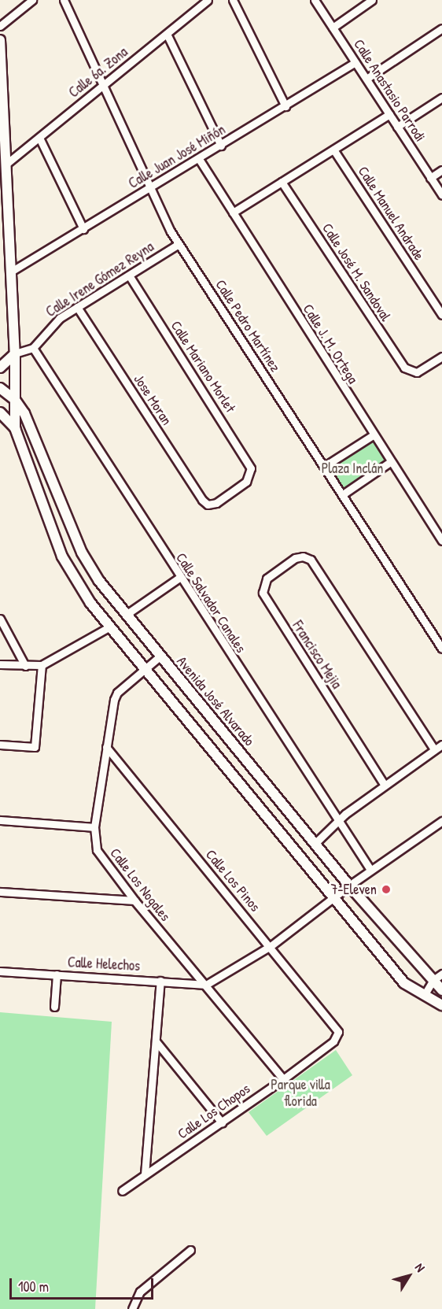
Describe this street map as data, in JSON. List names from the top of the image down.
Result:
{
  "streets": {
    "street": [
      "Calle 6a. Zona",
      "Calle Anastasio Parrodi",
      "Calle Juan José Miñón",
      "Calle Manuel Andrade",
      "Calle José M. Sandoval",
      "Calle Irene Gómez Reyna",
      "Calle Pedro Martínez",
      "Calle J. M. Ortega",
      "Calle Mariano Morlet",
      "Jose Moran",
      "Calle Salvador Canales",
      "Francisco Mejia",
      "Avenida José Alvarado",
      "Calle Los Pinos",
      "Calle Los Nogales",
      "Calle Helechos",
      "Calle Los Chopos"
    ]
  },
  "crossings": [
    ["Calle 6a. Zona", "Calle Pedro Martínez"],
    ["Calle Anastasio Parrodi", "Calle Juan José Miñón"],
    ["Calle Juan José Miñón", "Calle Pedro Martínez"],
    ["Calle Juan José Miñón", "Calle J. M. Ortega"],
    ["Calle Irene Gómez Reyna", "Calle Pedro Martínez"],
    ["Calle Irene Gómez Reyna", "Calle Mariano Morlet"],
    ["Calle Irene Gómez Reyna", "Jose Moran"],
    ["Calle Irene Gómez Reyna", "Calle Salvador Canales"],
    ["Calle Mariano Morlet", "Jose Moran"],
    ["Avenida José Alvarado", "Calle Los Nogales"],
    ["Calle Los Pinos", "Calle Los Nogales"],
    ["Calle Los Pinos", "Calle Los Chopos"],
    ["Calle Los Nogales", "Calle Helechos"],
    ["Calle Los Nogales", "Calle Los Chopos"]
  ],
  "parks": ["Plaza Inclán", "Parque villa florida"],
  "places": ["7-Eleven"],
  "scale_bar": "100 m",
  "north": "top right"
}
